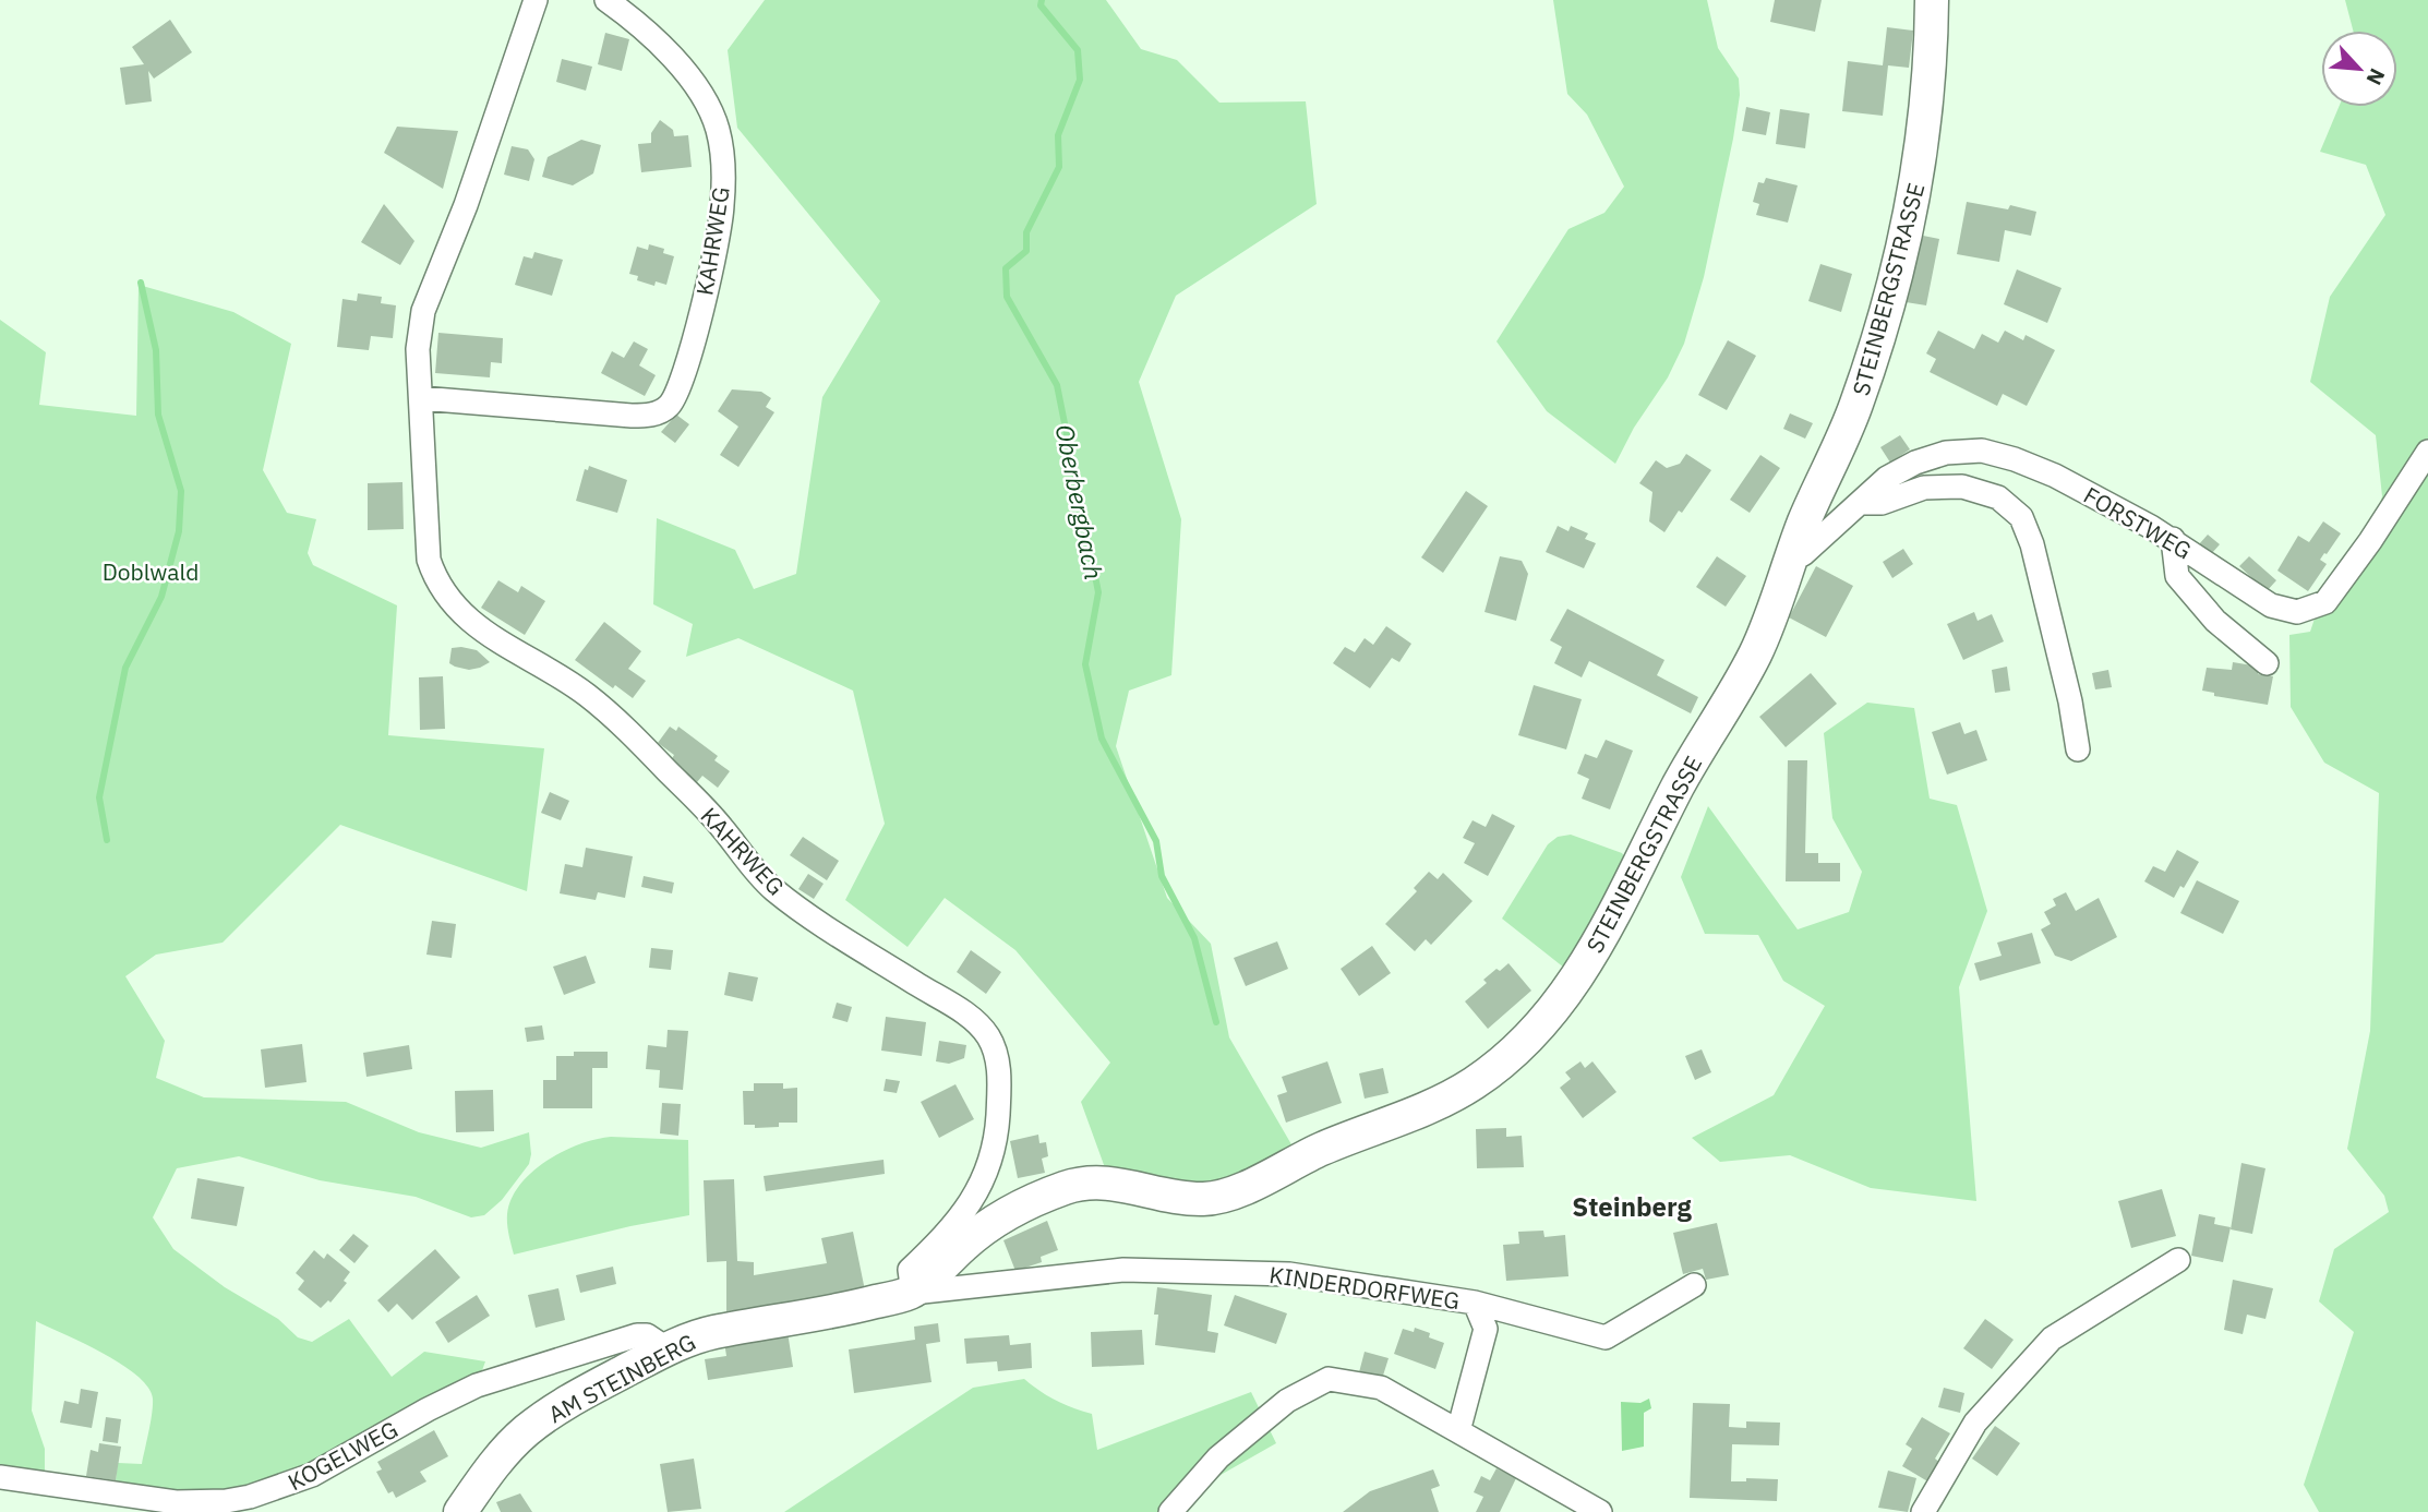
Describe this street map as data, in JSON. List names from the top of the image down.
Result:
{
  "streets": {
    "main road": ["STEINBERGSTRASSE", "AM STEINBERG"],
    "street": [
      "KAHRWEG",
      "FORSTWEG",
      "KINDERDORFWEG",
      "KOGELWEG"
    ]
  },
  "crossings": [
    ["KAHRWEG", "STEINBERGSTRASSE"],
    ["KAHRWEG", "KINDERDORFWEG"],
    ["KAHRWEG", "AM STEINBERG"],
    ["STEINBERGSTRASSE", "FORSTWEG"],
    ["STEINBERGSTRASSE", "KINDERDORFWEG"],
    ["STEINBERGSTRASSE", "AM STEINBERG"],
    ["KINDERDORFWEG", "AM STEINBERG"],
    ["AM STEINBERG", "KOGELWEG"]
  ],
  "districts": ["Steinberg"],
  "water": ["Oberbergbach"],
  "parks": ["Doblwald"],
  "north": "bottom right"
}
